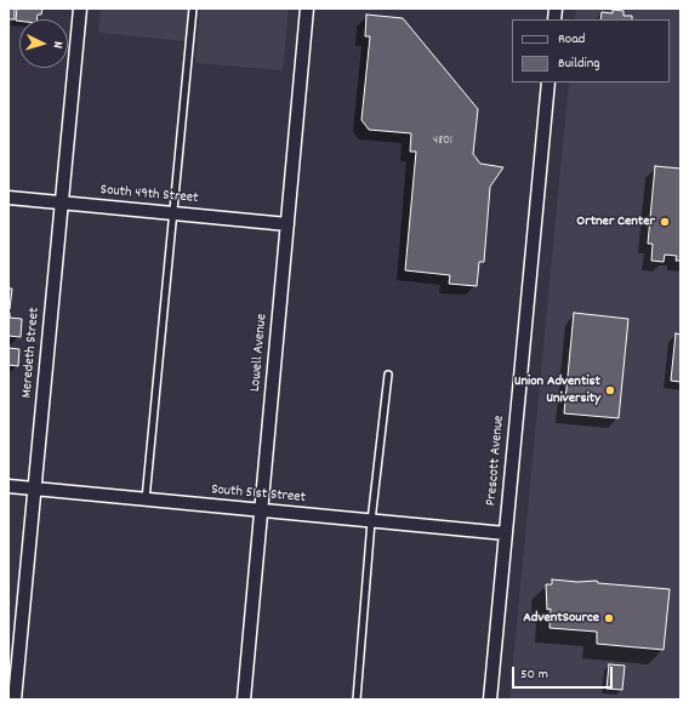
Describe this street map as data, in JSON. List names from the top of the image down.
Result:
{
  "streets": {
    "street": [
      "South 49th Street",
      "Meredeth Street",
      "Lowell Avenue",
      "Prescott Avenue",
      "South 51st Street"
    ]
  },
  "crossings": [
    ["South 49th Street", "Meredeth Street"],
    ["South 49th Street", "Lowell Avenue"],
    ["Meredeth Street", "South 51st Street"],
    ["Lowell Avenue", "South 51st Street"],
    ["Prescott Avenue", "South 51st Street"]
  ],
  "places": ["Ortner Center", "Union Adventist University", "AdventSource"],
  "house_numbers": ["4801"],
  "legend": ["Road", "Building"],
  "scale_bar": "50 m",
  "north": "right"
}
